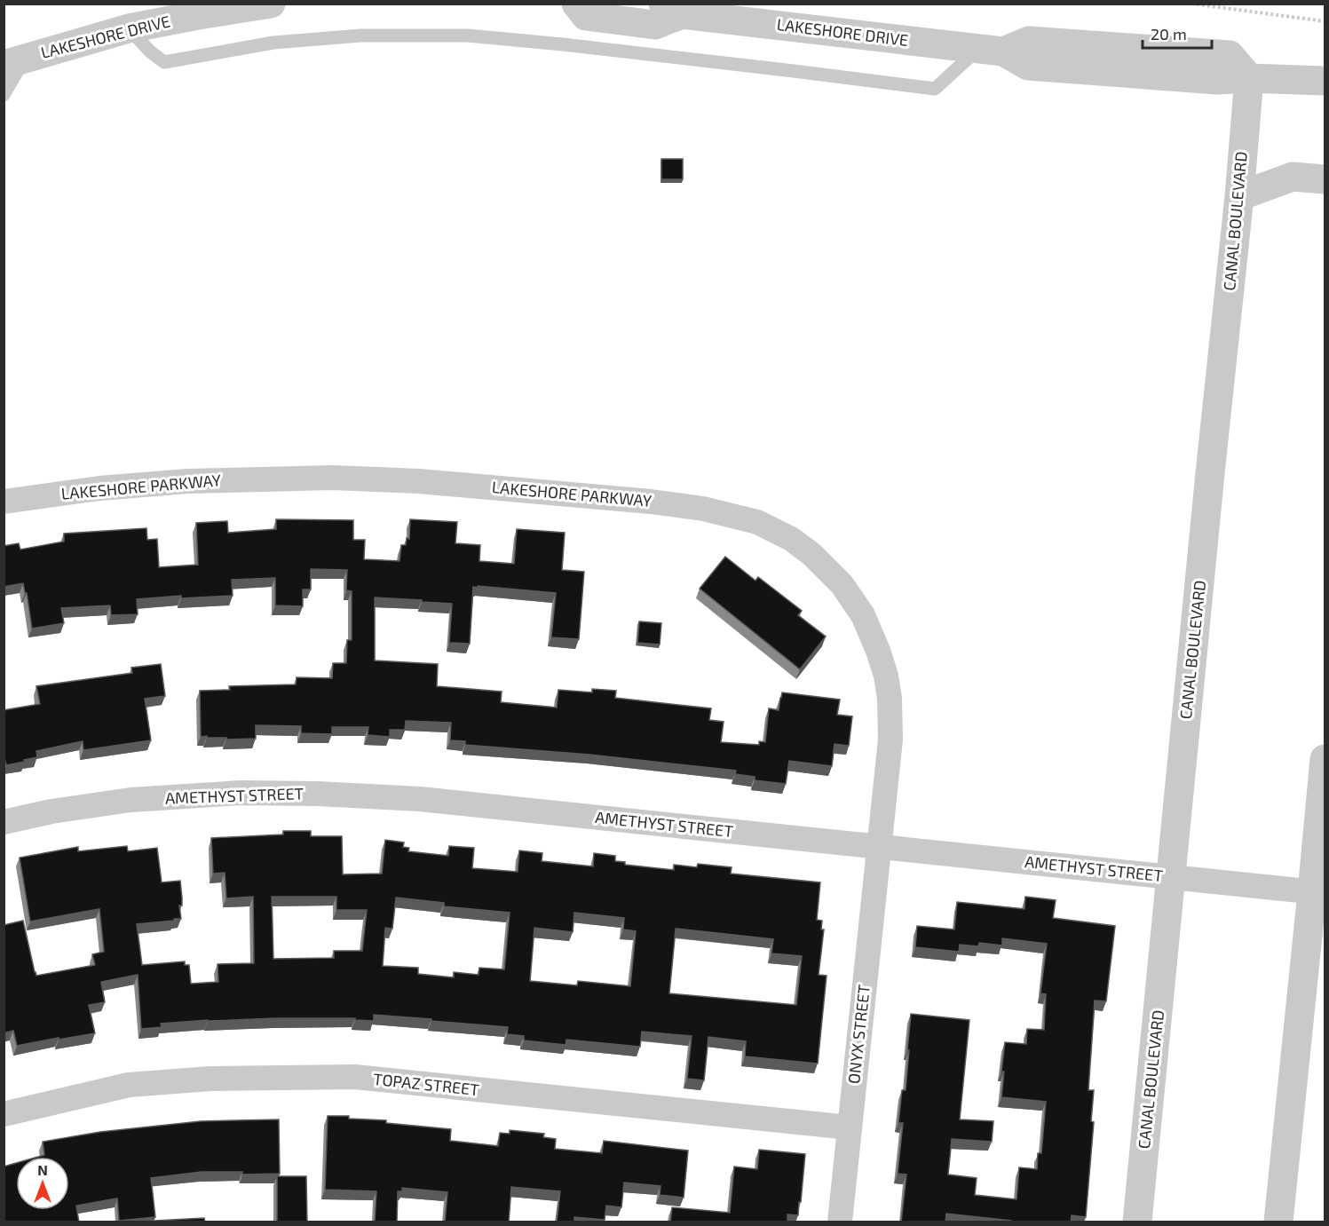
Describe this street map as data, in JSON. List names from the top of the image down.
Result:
{
  "streets": {
    "street": [
      "LAKESHORE DRIVE",
      "CANAL BOULEVARD",
      "LAKESHORE PARKWAY",
      "AMETHYST STREET",
      "ONYX STREET",
      "TOPAZ STREET"
    ]
  },
  "crossings": [
    ["LAKESHORE DRIVE", "CANAL BOULEVARD"],
    ["CANAL BOULEVARD", "AMETHYST STREET"],
    ["LAKESHORE PARKWAY", "AMETHYST STREET"],
    ["LAKESHORE PARKWAY", "ONYX STREET"],
    ["AMETHYST STREET", "ONYX STREET"],
    ["ONYX STREET", "TOPAZ STREET"]
  ],
  "scale_bar": "20 m",
  "north": "top"
}
